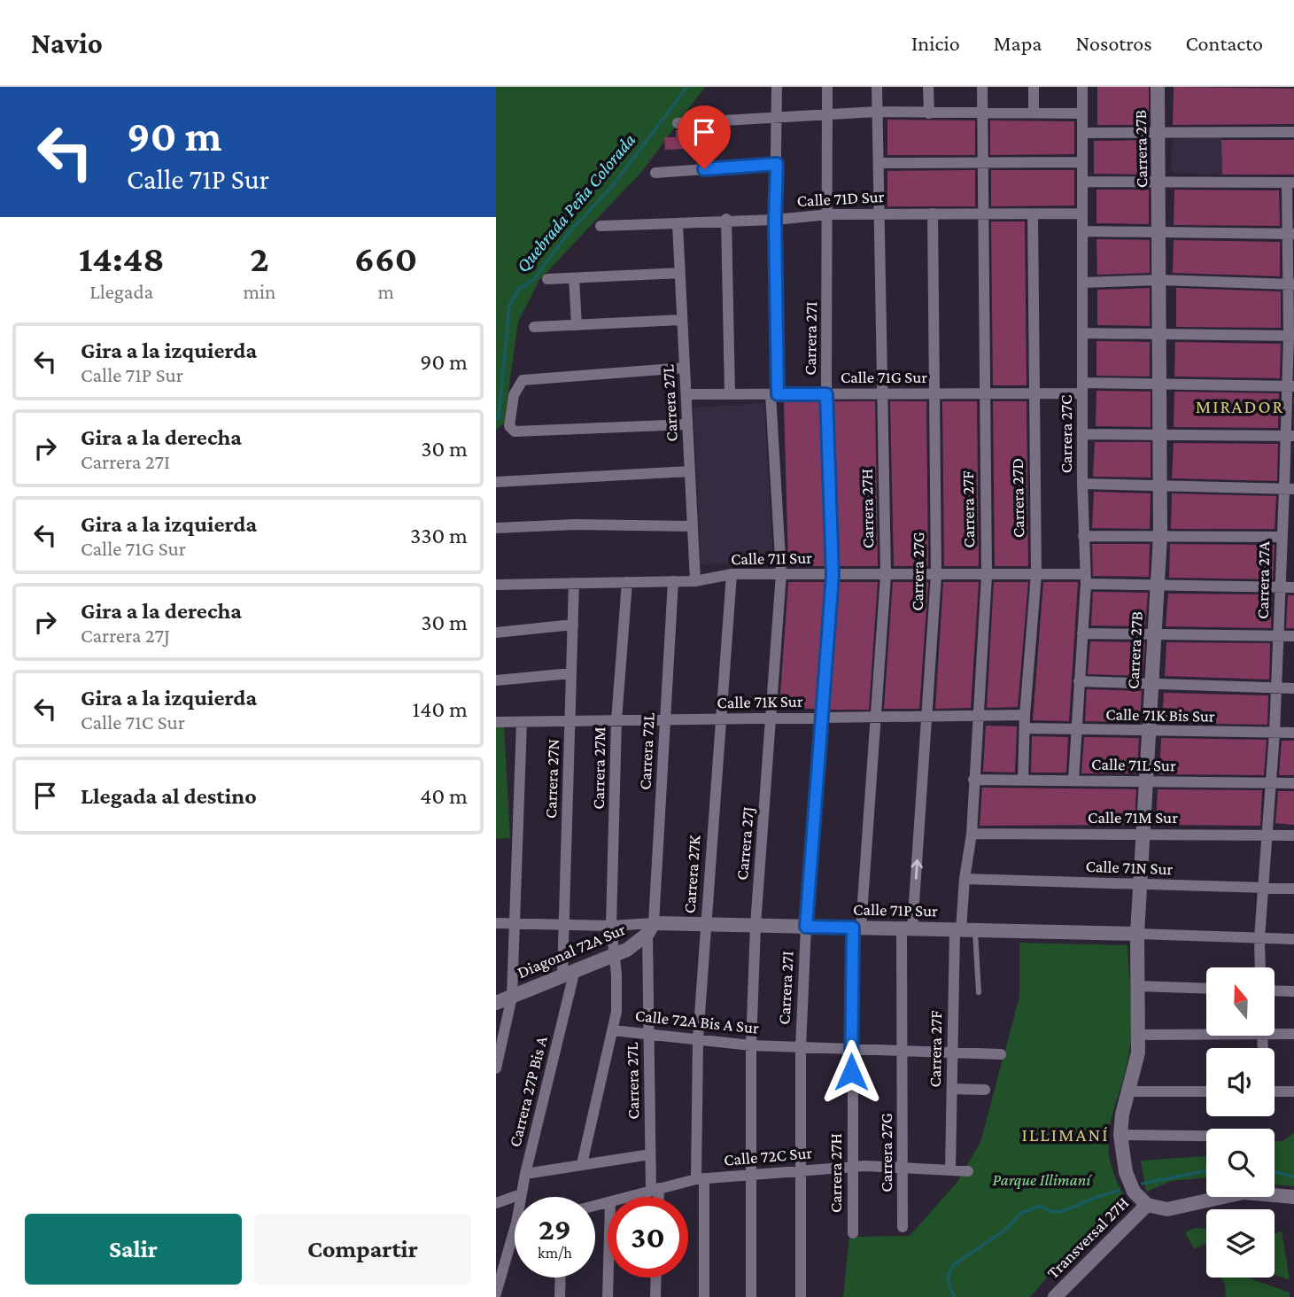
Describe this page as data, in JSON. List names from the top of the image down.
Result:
{
  "streets": {
    "street": [
      "Carrera 27B",
      "Calle 71D Sur",
      "Carrera 27I",
      "Calle 71G Sur",
      "Carrera 27L",
      "Carrera 27C",
      "Carrera 27D",
      "Carrera 27H",
      "Carrera 27F",
      "Calle 71I Sur",
      "Carrera 27G",
      "Carrera 27A",
      "Calle 71K Sur",
      "Calle 71K Bis Sur",
      "Carrera 72L",
      "Calle 71L Sur",
      "Carrera 27M",
      "Carrera 27N",
      "Calle 71M Sur",
      "Carrera 27J",
      "Calle 71N Sur",
      "Carrera 27K",
      "Calle 71P Sur",
      "Diagonal 72A Sur",
      "Calle 72A Bis A Sur",
      "Carrera 27P Bis A",
      "Calle 72C Sur",
      "Transversal 27H"
    ]
  },
  "crossings": [
    ["Carrera 27B", "Calle 71G Sur"],
    ["Carrera 27B", "Calle 71I Sur"],
    ["Carrera 27B", "Calle 71K Bis Sur"],
    ["Carrera 27B", "Calle 71L Sur"],
    ["Carrera 27B", "Calle 71M Sur"],
    ["Carrera 27B", "Calle 71N Sur"],
    ["Carrera 27B", "Calle 71P Sur"],
    ["Carrera 27B", "Transversal 27H"],
    ["Calle 71D Sur", "Carrera 27I"],
    ["Calle 71D Sur", "Carrera 27L"],
    ["Calle 71D Sur", "Carrera 27C"],
    ["Calle 71D Sur", "Carrera 27D"],
    ["Calle 71D Sur", "Carrera 27H"],
    ["Calle 71D Sur", "Carrera 27F"],
    ["Calle 71D Sur", "Carrera 27G"],
    ["Calle 71D Sur", "Carrera 27J"],
    ["Carrera 27I", "Calle 71G Sur"],
    ["Carrera 27I", "Calle 71I Sur"],
    ["Carrera 27I", "Calle 71K Sur"],
    ["Carrera 27I", "Calle 71P Sur"],
    ["Carrera 27I", "Calle 72A Bis A Sur"],
    ["Carrera 27I", "Calle 72C Sur"],
    ["Calle 71G Sur", "Carrera 27L"],
    ["Calle 71G Sur", "Carrera 27C"],
    ["Calle 71G Sur", "Carrera 27D"],
    ["Calle 71G Sur", "Carrera 27H"],
    ["Calle 71G Sur", "Carrera 27F"],
    ["Calle 71G Sur", "Carrera 27G"],
    ["Calle 71G Sur", "Carrera 27A"],
    ["Calle 71G Sur", "Carrera 27J"],
    ["Carrera 27L", "Calle 71I Sur"],
    ["Carrera 27L", "Carrera 72L"],
    ["Carrera 27L", "Calle 71P Sur"],
    ["Carrera 27L", "Diagonal 72A Sur"],
    ["Carrera 27L", "Calle 72A Bis A Sur"],
    ["Carrera 27L", "Calle 72C Sur"],
    ["Carrera 27C", "Calle 71I Sur"],
    ["Carrera 27C", "Calle 71K Bis Sur"],
    ["Carrera 27C", "Calle 71L Sur"],
    ["Carrera 27D", "Calle 71I Sur"],
    ["Carrera 27D", "Calle 71K Sur"],
    ["Carrera 27D", "Calle 71K Bis Sur"],
    ["Carrera 27D", "Calle 71L Sur"],
    ["Carrera 27H", "Calle 71I Sur"],
    ["Carrera 27H", "Calle 71K Sur"],
    ["Carrera 27H", "Calle 71P Sur"],
    ["Carrera 27H", "Calle 72A Bis A Sur"],
    ["Carrera 27H", "Calle 72C Sur"],
    ["Carrera 27F", "Calle 71I Sur"],
    ["Carrera 27F", "Calle 71K Sur"],
    ["Carrera 27F", "Calle 71L Sur"],
    ["Carrera 27F", "Calle 71M Sur"],
    ["Carrera 27F", "Calle 71N Sur"],
    ["Carrera 27F", "Calle 71P Sur"],
    ["Carrera 27F", "Calle 72A Bis A Sur"],
    ["Carrera 27F", "Calle 72C Sur"],
    ["Calle 71I Sur", "Carrera 27G"],
    ["Calle 71I Sur", "Carrera 27A"],
    ["Calle 71I Sur", "Carrera 72L"],
    ["Calle 71I Sur", "Carrera 27M"],
    ["Calle 71I Sur", "Carrera 27N"],
    ["Calle 71I Sur", "Carrera 27J"],
    ["Calle 71I Sur", "Carrera 27K"],
    ["Carrera 27G", "Calle 71K Sur"],
    ["Carrera 27G", "Calle 71P Sur"],
    ["Carrera 27G", "Calle 72A Bis A Sur"],
    ["Carrera 27G", "Calle 72C Sur"],
    ["Carrera 27A", "Calle 71K Bis Sur"],
    ["Carrera 27A", "Calle 71L Sur"],
    ["Carrera 27A", "Calle 71M Sur"],
    ["Carrera 27A", "Calle 71N Sur"],
    ["Carrera 27A", "Calle 71P Sur"],
    ["Calle 71K Sur", "Carrera 72L"],
    ["Calle 71K Sur", "Carrera 27M"],
    ["Calle 71K Sur", "Carrera 27N"],
    ["Calle 71K Sur", "Carrera 27J"],
    ["Calle 71K Sur", "Carrera 27K"],
    ["Carrera 72L", "Calle 71P Sur"],
    ["Carrera 72L", "Diagonal 72A Sur"],
    ["Carrera 27M", "Calle 71P Sur"],
    ["Carrera 27M", "Diagonal 72A Sur"],
    ["Carrera 27M", "Calle 72A Bis A Sur"],
    ["Carrera 27N", "Calle 71P Sur"],
    ["Carrera 27N", "Diagonal 72A Sur"],
    ["Carrera 27N", "Carrera 27P Bis A"],
    ["Carrera 27J", "Calle 71P Sur"],
    ["Carrera 27J", "Calle 72A Bis A Sur"],
    ["Carrera 27J", "Calle 72C Sur"],
    ["Carrera 27K", "Calle 71P Sur"],
    ["Carrera 27K", "Calle 72A Bis A Sur"],
    ["Carrera 27K", "Calle 72C Sur"],
    ["Calle 71P Sur", "Diagonal 72A Sur"],
    ["Diagonal 72A Sur", "Carrera 27P Bis A"]
  ],
  "districts": ["MIRADOR", "ILLIMANÍ"],
  "water": ["Quebrada Peña Colorada"],
  "parks": ["Parque Illimaní"],
  "north": "top",
  "page": {
    "header": "Navio",
    "nav": [
      "Inicio",
      "Mapa",
      "Nosotros",
      "Contacto"
    ],
    "turn": ["90 m", "Calle 71P Sur"],
    "eta": [
      "14:48",
      "Llegada",
      "2",
      "min",
      "660",
      "m"
    ],
    "list": [
      {
        "name": "Gira a la izquierda",
        "note": "Calle 71P Sur",
        "value": "90 m"
      },
      {
        "name": "Gira a la derecha",
        "note": "Carrera 27I",
        "value": "30 m"
      },
      {
        "name": "Gira a la izquierda",
        "note": "Calle 71G Sur",
        "value": "330 m"
      },
      {
        "name": "Gira a la derecha",
        "note": "Carrera 27J",
        "value": "30 m"
      },
      {
        "name": "Gira a la izquierda",
        "note": "Calle 71C Sur",
        "value": "140 m"
      },
      {
        "name": "Llegada al destino",
        "value": "40 m"
      }
    ],
    "speed": "29 km/h",
    "limit": "30",
    "buttons": ["Salir", "Compartir"]
  }
}
